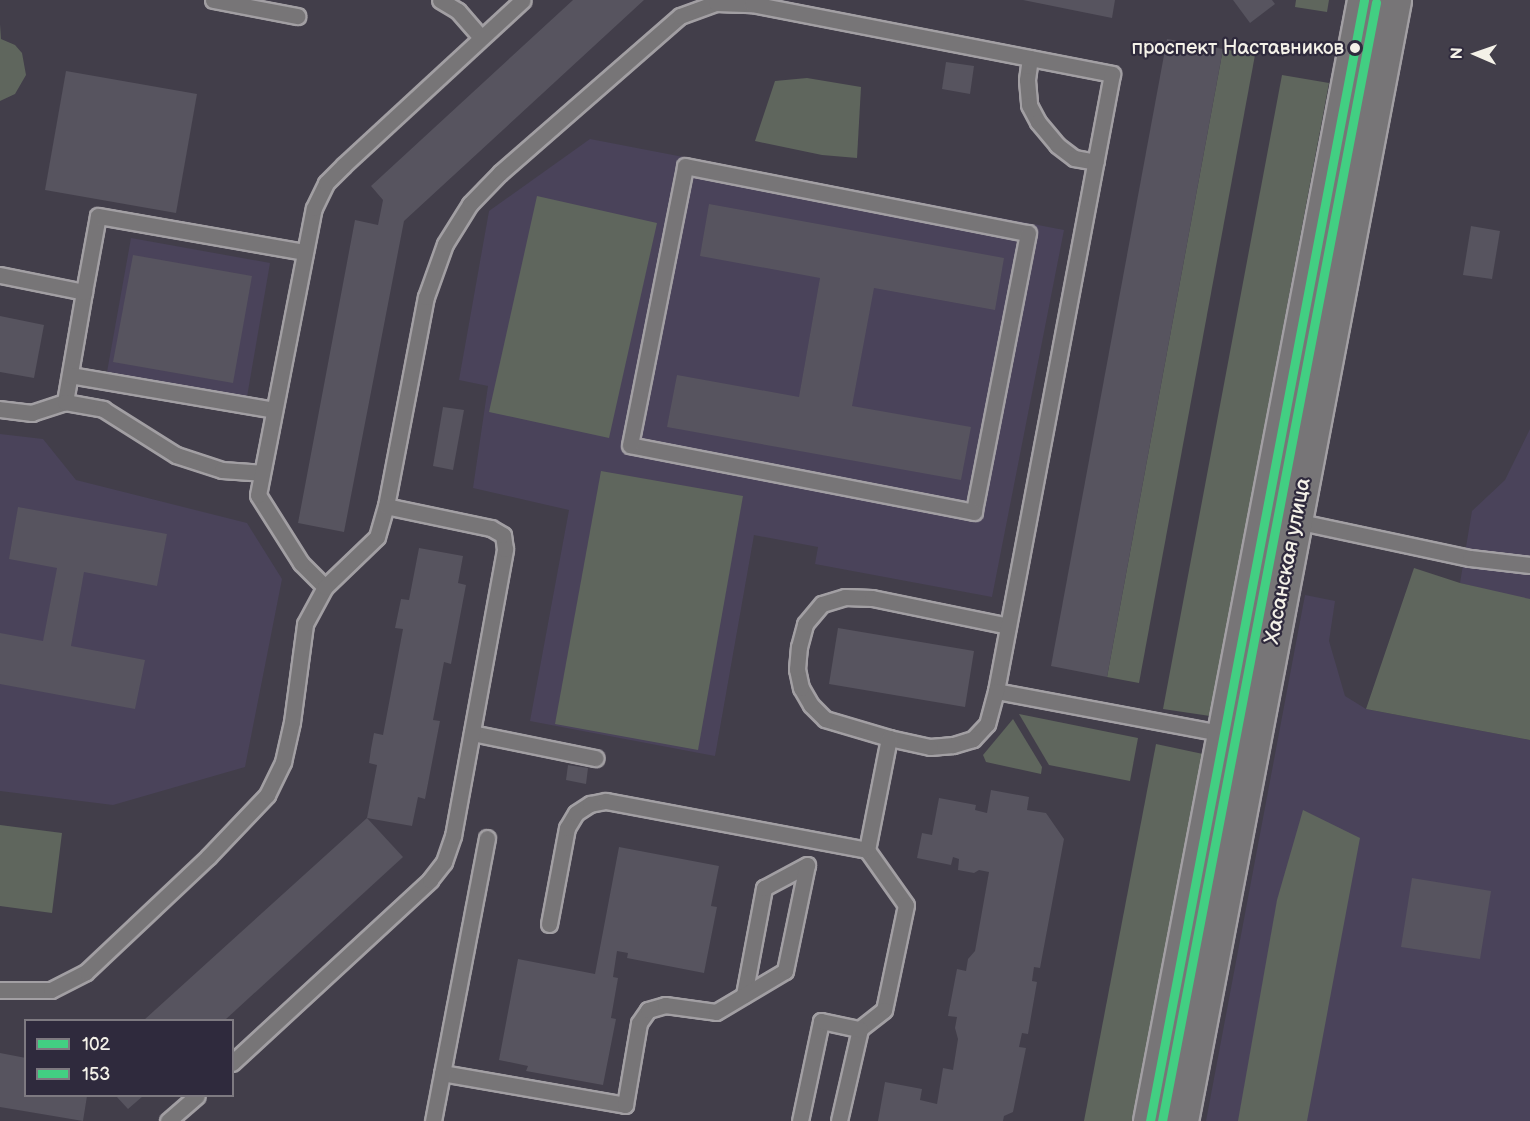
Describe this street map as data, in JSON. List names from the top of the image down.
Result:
{
  "streets": {
    "street": ["Хасанская улица"]
  },
  "places": ["проспект Наставников"],
  "lines": ["transit line 102", "transit line 153"],
  "legend": ["102", "153"],
  "north": "left"
}
